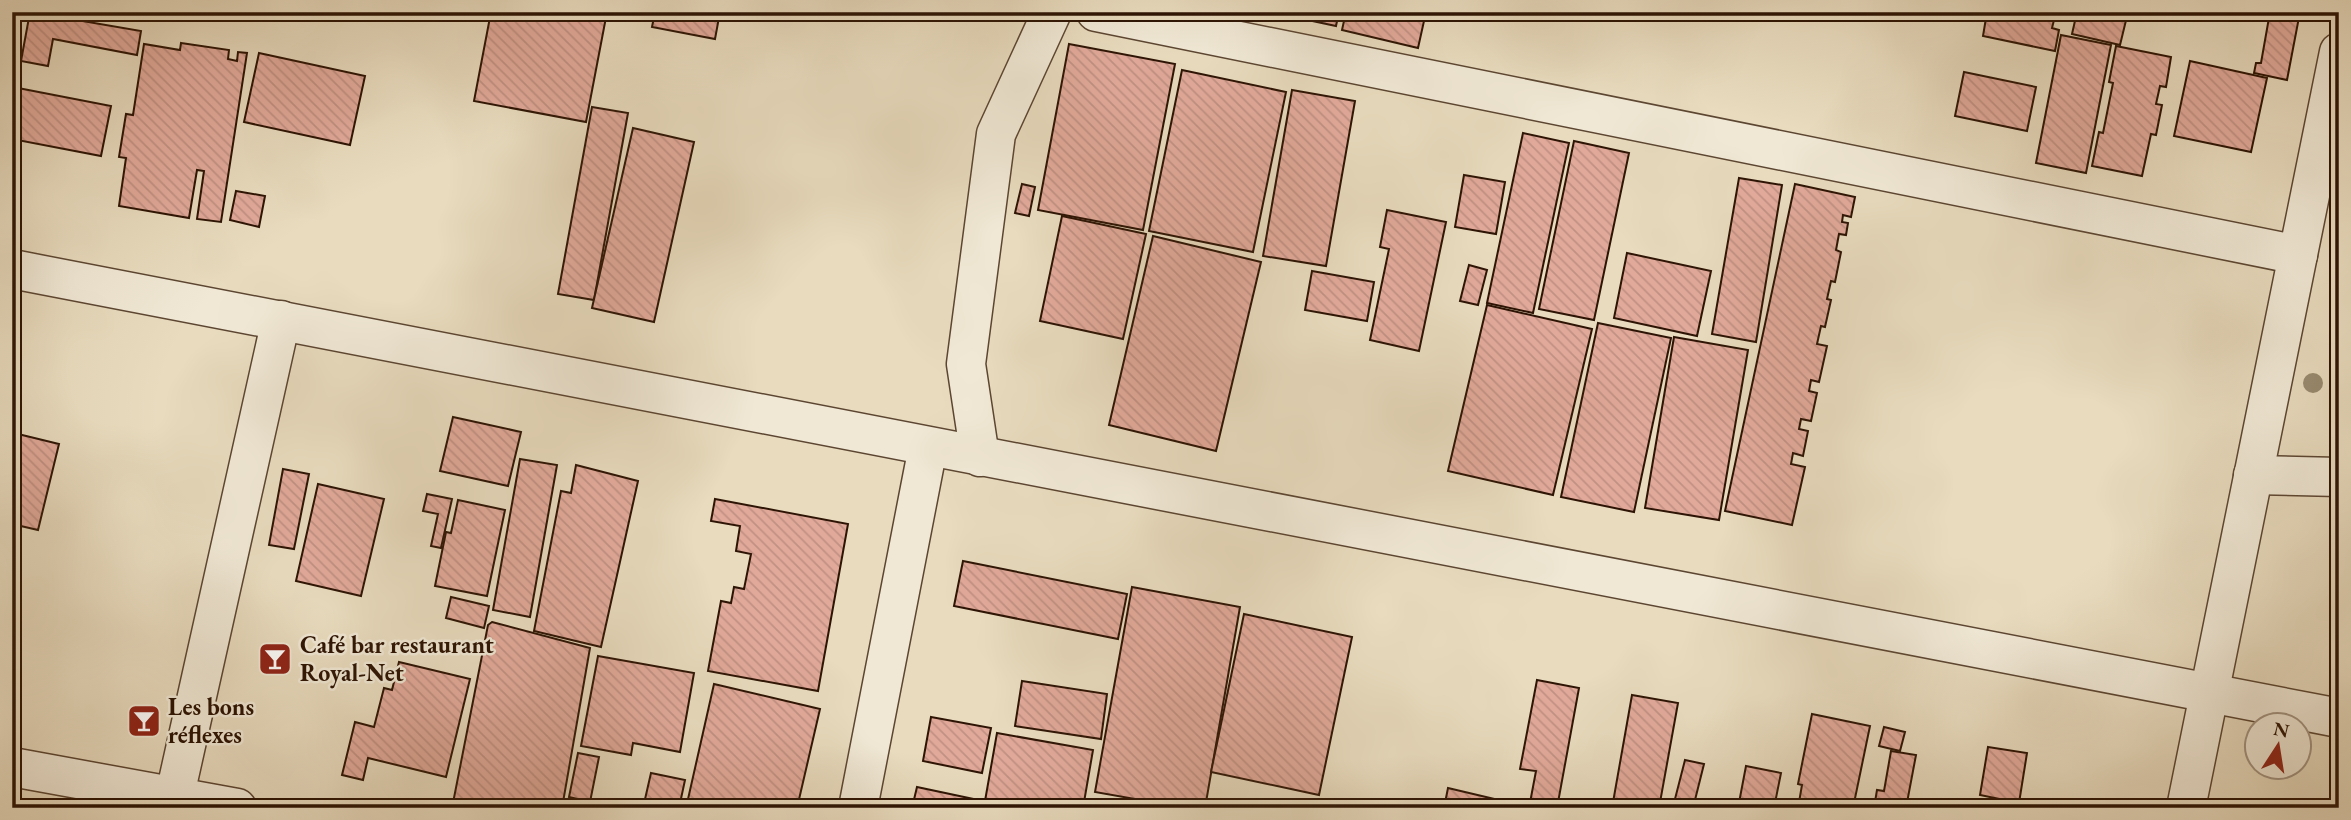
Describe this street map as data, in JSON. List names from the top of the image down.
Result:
{
  "places": {
    "bar": ["Café bar restaurant Royal-Net", "Les bons réflexes"]
  },
  "north": "top"
}
